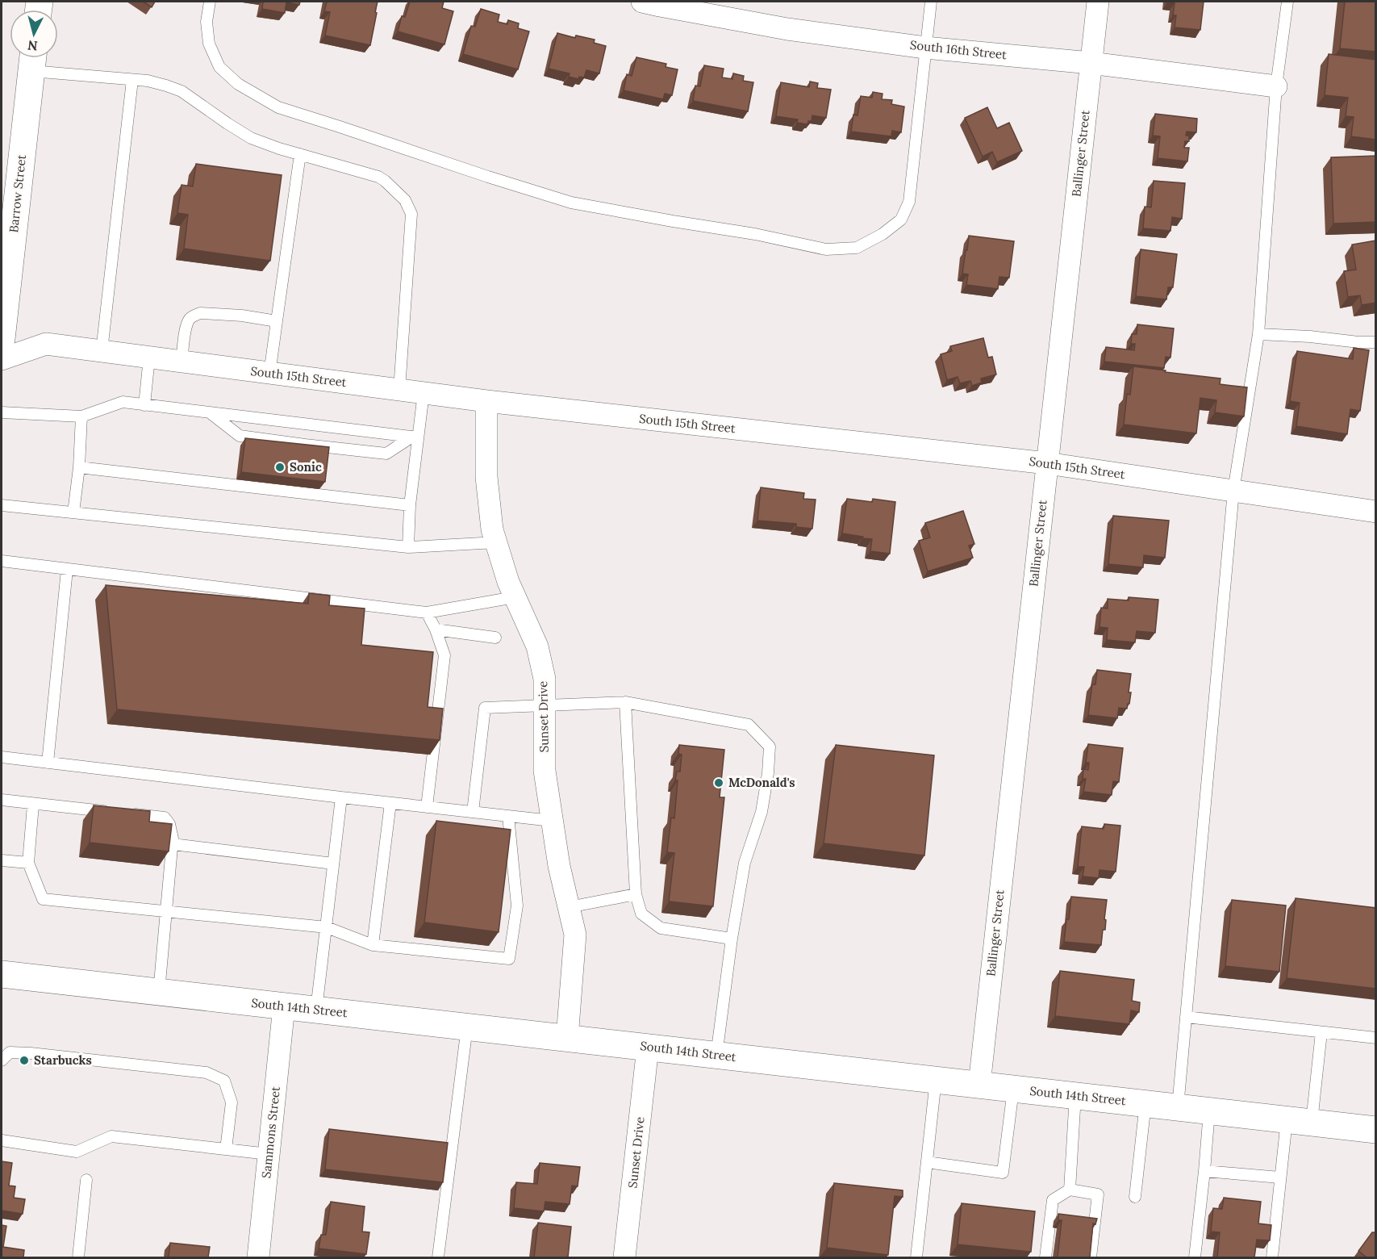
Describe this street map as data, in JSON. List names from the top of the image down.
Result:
{
  "streets": {
    "main road": ["Barrow Street", "South 14th Street"],
    "street": [
      "South 16th Street",
      "Ballinger Street",
      "South 15th Street",
      "Sunset Drive",
      "Sammons Street"
    ]
  },
  "crossings": [
    ["South 16th Street", "Ballinger Street"],
    ["Ballinger Street", "South 15th Street"],
    ["Ballinger Street", "South 14th Street"],
    ["South 15th Street", "Sunset Drive"],
    ["Sunset Drive", "South 14th Street"],
    ["South 14th Street", "Sammons Street"]
  ],
  "places": ["Sonic", "McDonald's", "Starbucks"],
  "north": "bottom"
}
